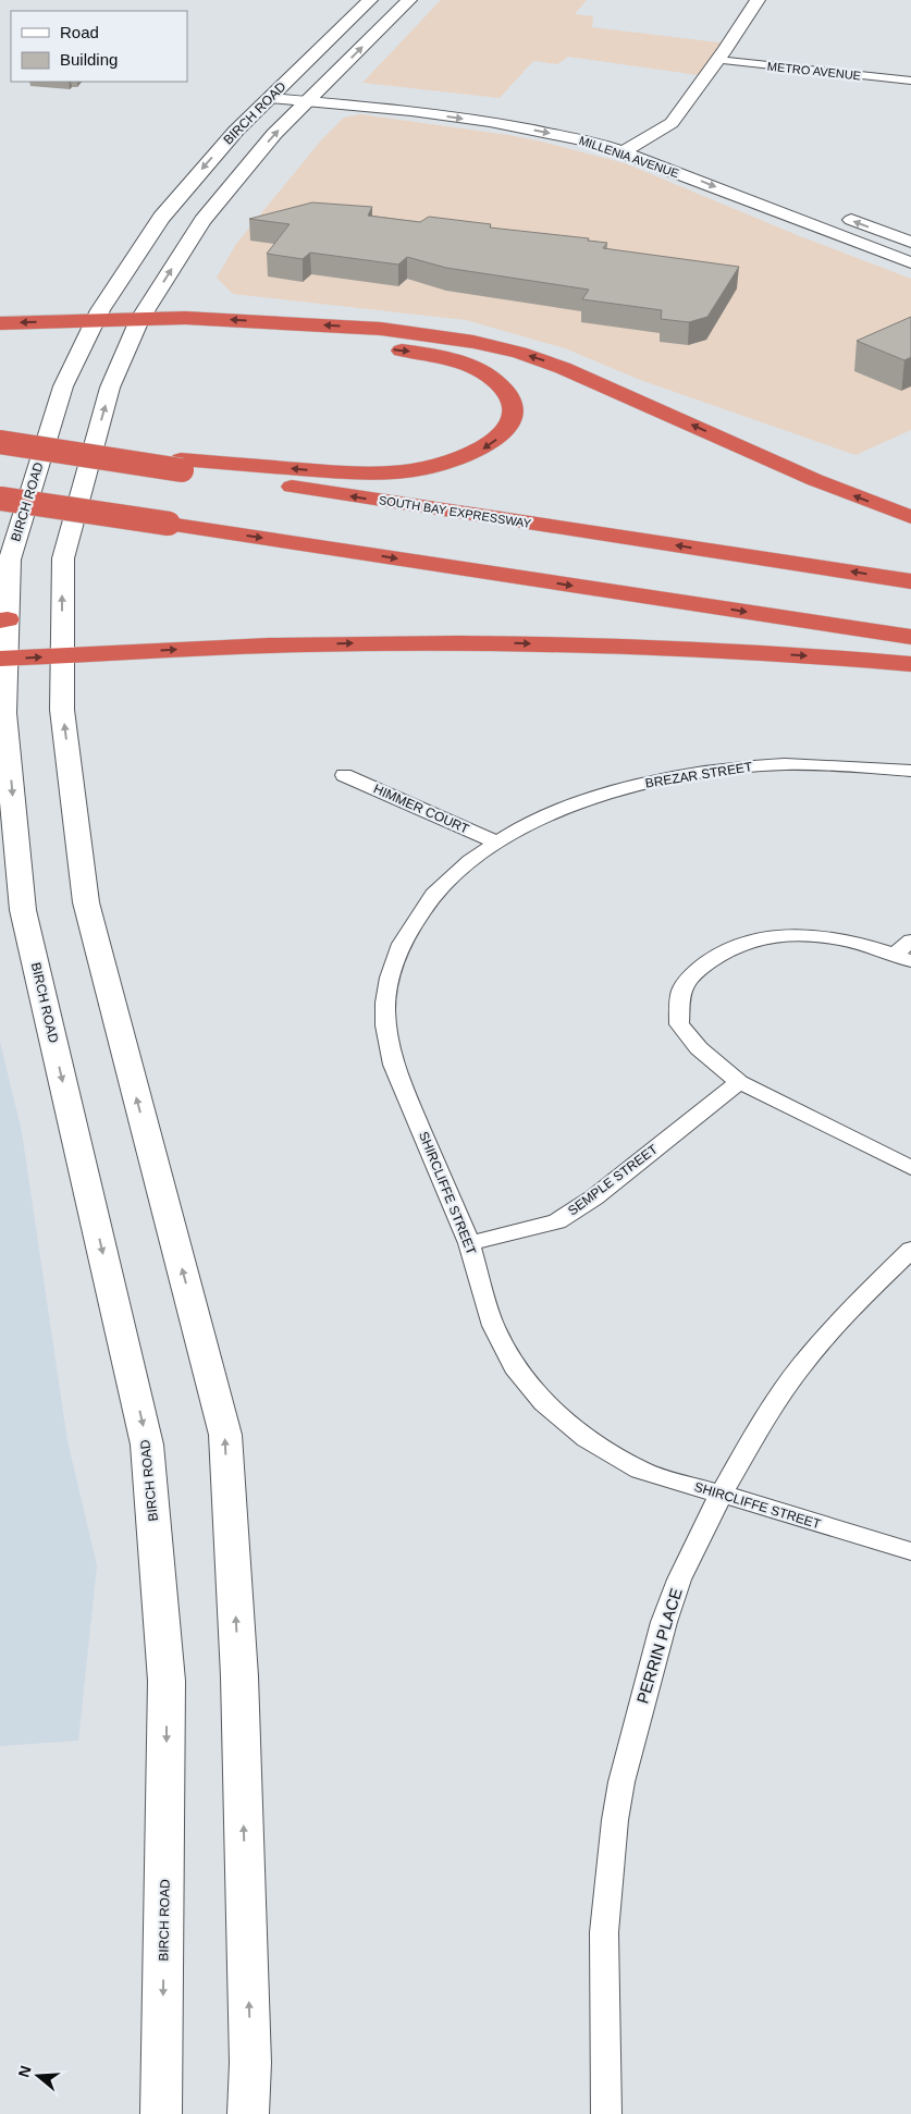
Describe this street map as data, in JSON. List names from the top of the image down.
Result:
{
  "streets": {
    "highway": ["SOUTH BAY EXPRESSWAY"],
    "main road": ["BIRCH ROAD"],
    "street": [
      "METRO AVENUE",
      "MILLENIA AVENUE",
      "BREZAR STREET",
      "HIMMER COURT",
      "SEMPLE STREET",
      "SHIRCLIFFE STREET",
      "PERRIN PLACE"
    ]
  },
  "crossings": [
    ["BIRCH ROAD", "MILLENIA AVENUE"],
    ["BREZAR STREET", "HIMMER COURT"],
    ["BREZAR STREET", "SHIRCLIFFE STREET"],
    ["HIMMER COURT", "SHIRCLIFFE STREET"],
    ["SEMPLE STREET", "SHIRCLIFFE STREET"],
    ["SHIRCLIFFE STREET", "PERRIN PLACE"]
  ],
  "legend": ["Road", "Building"],
  "north": "left"
}
